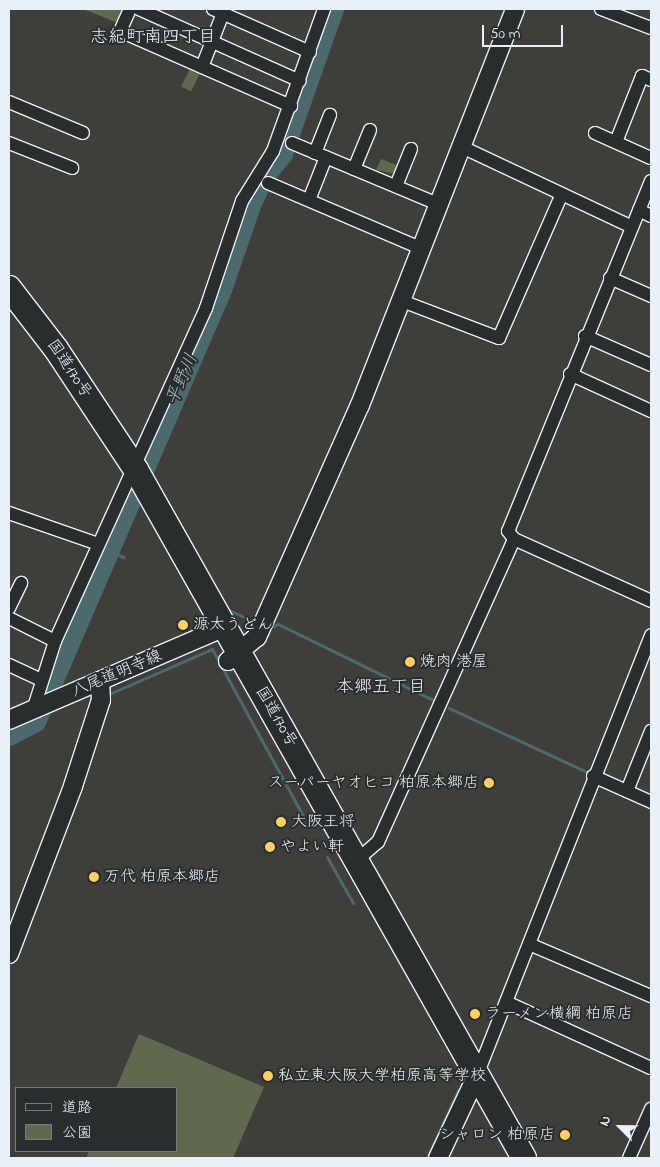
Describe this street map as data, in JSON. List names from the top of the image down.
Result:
{
  "streets": {
    "highway": ["国道170号"],
    "street": ["八尾道明寺線"]
  },
  "crossings": [
    ["国道170号", "八尾道明寺線"]
  ],
  "districts": ["志紀町南四丁目", "本郷五丁目"],
  "water": ["平野川"],
  "places": [
    "源太うどん",
    "焼肉 港屋",
    "スーパーヤオヒコ 柏原本郷店",
    "大阪王将",
    "やよい軒",
    "万代 柏原本郷店",
    "ラーメン横綱 柏原店",
    "私立東大阪大学柏原高等学校",
    "シャロン 柏原店"
  ],
  "legend": ["道路", "公園"],
  "scale_bar": "50 m",
  "north": "top left"
}
